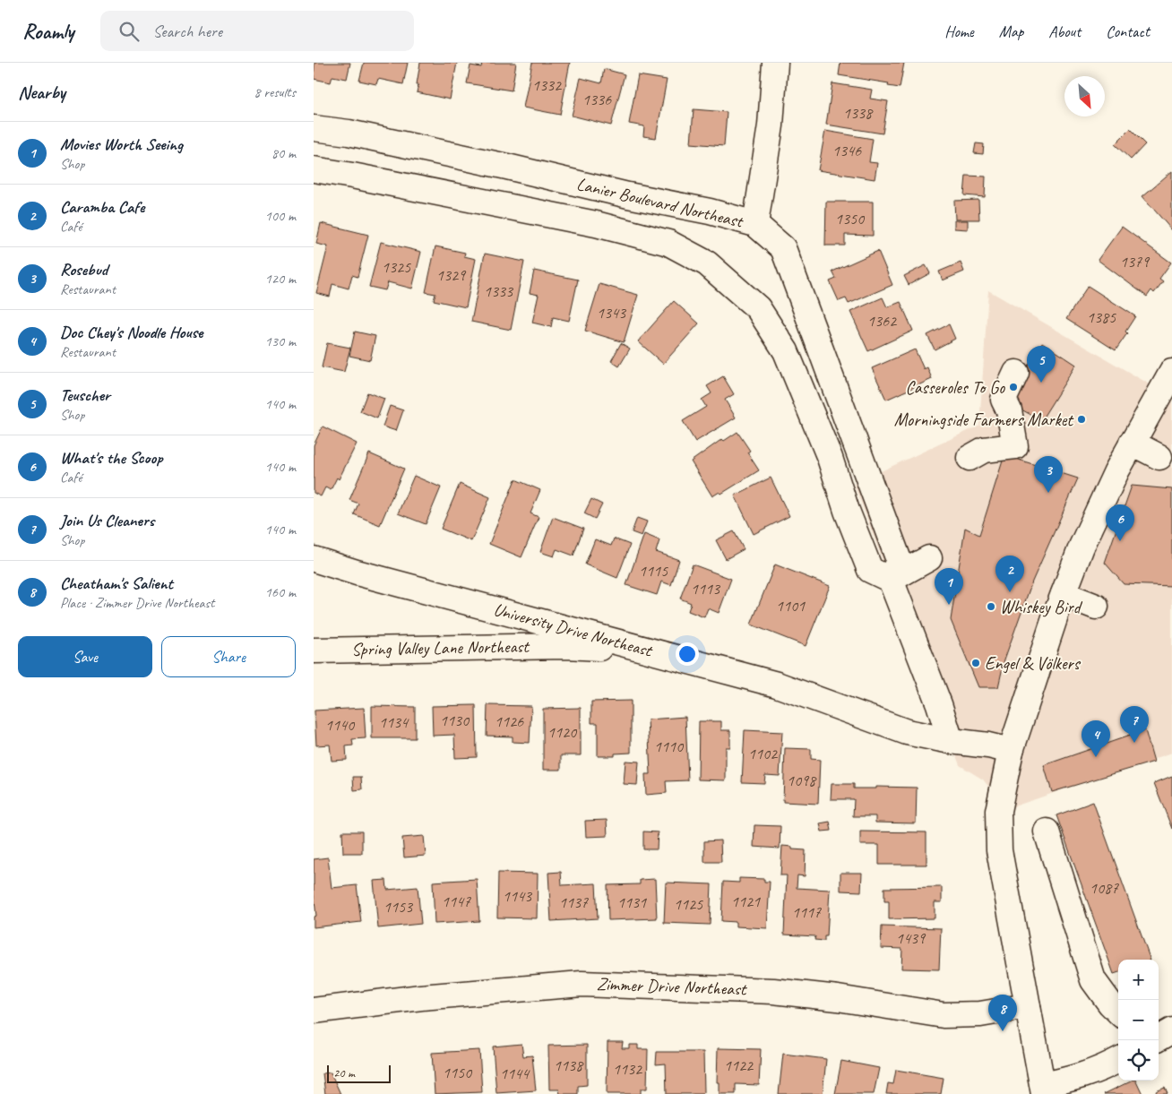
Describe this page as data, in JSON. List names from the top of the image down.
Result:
{
  "streets": {
    "street": [
      "Lanier Boulevard Northeast",
      "University Drive Northeast",
      "Spring Valley Lane Northeast",
      "Zimmer Drive Northeast"
    ]
  },
  "crossings": [
    ["University Drive Northeast", "Spring Valley Lane Northeast"]
  ],
  "places": [
    "Casseroles To Go",
    "Morningside Farmers Market",
    "Whiskey Bird",
    "Engel & Völkers"
  ],
  "house_numbers": [
    "1332",
    "1336",
    "1338",
    "1346",
    "1350",
    "1379",
    "1325",
    "1329",
    "1333",
    "1343",
    "1385",
    "1362",
    "1115",
    "1113",
    "1101",
    "1130",
    "1126",
    "1134",
    "1140",
    "1120",
    "1110",
    "1102",
    "1098",
    "1087",
    "1143",
    "1147",
    "1121",
    "1137",
    "1131",
    "1125",
    "1153",
    "1117",
    "1439",
    "1138",
    "1122",
    "1132",
    "1150",
    "1144"
  ],
  "scale_bar": "20 m",
  "north": "bottom right",
  "page": {
    "header": "Roamly",
    "search": "Search here",
    "nav": [
      "Home",
      "Map",
      "About",
      "Contact"
    ],
    "heading": ["Nearby", "8 results"],
    "list": [
      {
        "mark": "1",
        "name": "Movies Worth Seeing",
        "note": "Shop",
        "value": "80 m"
      },
      {
        "mark": "2",
        "name": "Caramba Cafe",
        "note": "Café",
        "value": "100 m"
      },
      {
        "mark": "3",
        "name": "Rosebud",
        "note": "Restaurant",
        "value": "120 m"
      },
      {
        "mark": "4",
        "name": "Doc Chey's Noodle House",
        "note": "Restaurant",
        "value": "130 m"
      },
      {
        "mark": "5",
        "name": "Teuscher",
        "note": "Shop",
        "value": "140 m"
      },
      {
        "mark": "6",
        "name": "What's the Scoop",
        "note": "Café",
        "value": "140 m"
      },
      {
        "mark": "7",
        "name": "Join Us Cleaners",
        "note": "Shop",
        "value": "140 m"
      },
      {
        "mark": "8",
        "name": "Cheatham's Salient",
        "note": "Place · Zimmer Drive Northeast",
        "value": "160 m"
      }
    ],
    "pins": [
      "5",
      "3",
      "6",
      "2",
      "1",
      "7",
      "4",
      "8"
    ],
    "buttons": ["Save", "Share"],
    "map_buttons": ["+", "−"],
    "scale": "20 m"
  }
}
